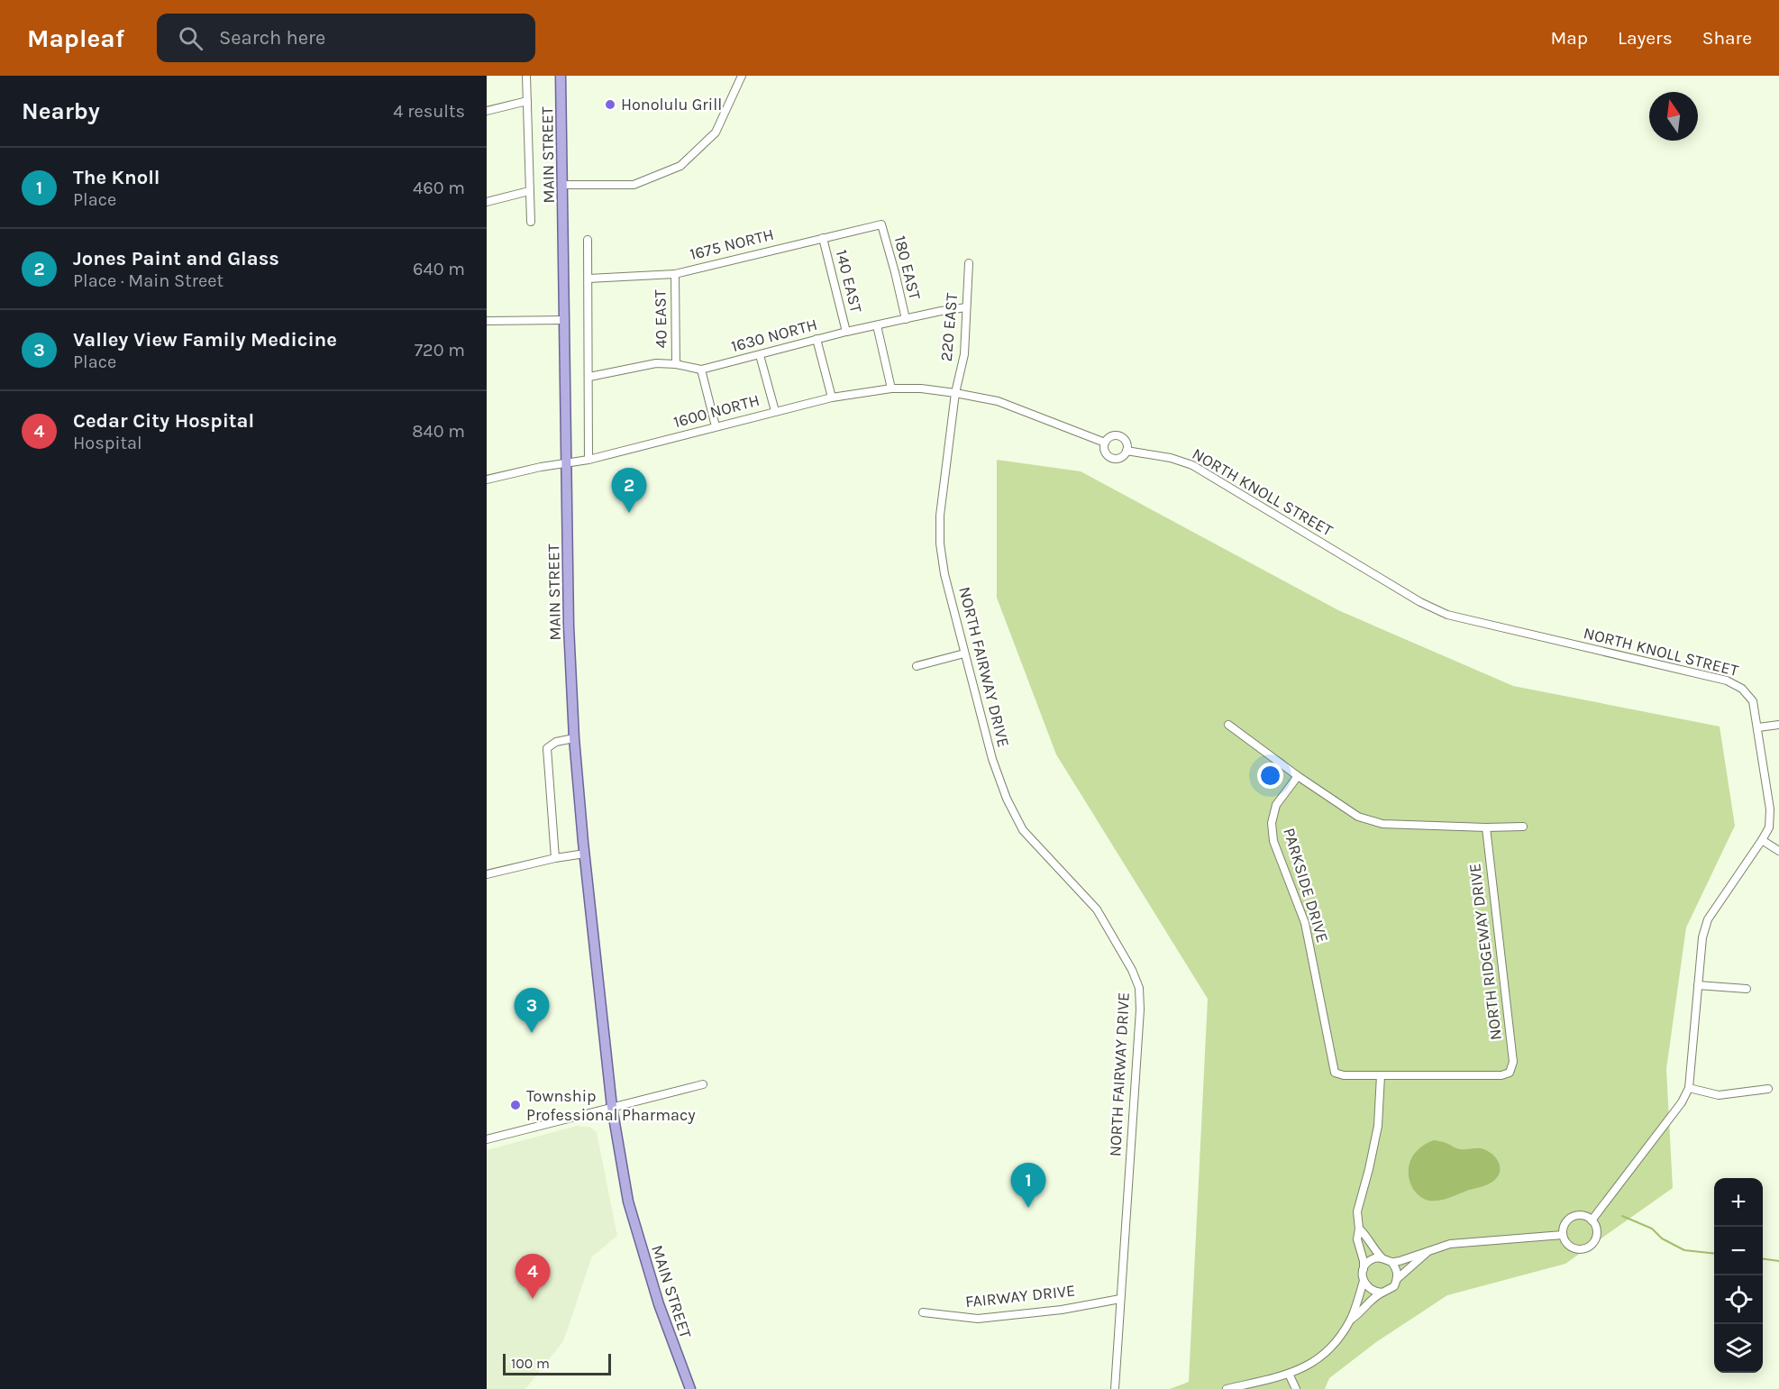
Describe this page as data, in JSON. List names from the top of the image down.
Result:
{
  "streets": {
    "main road": ["MAIN STREET"],
    "street": [
      "1675 NORTH",
      "180 EAST",
      "140 EAST",
      "40 EAST",
      "220 EAST",
      "1630 NORTH",
      "1600 NORTH",
      "NORTH KNOLL STREET",
      "NORTH FAIRWAY DRIVE",
      "PARKSIDE DRIVE",
      "NORTH RIDGEWAY DRIVE",
      "FAIRWAY DRIVE"
    ]
  },
  "crossings": [
    ["MAIN STREET", "1600 NORTH"],
    ["1675 NORTH", "180 EAST"],
    ["1675 NORTH", "140 EAST"],
    ["1675 NORTH", "40 EAST"],
    ["180 EAST", "1630 NORTH"],
    ["140 EAST", "1630 NORTH"],
    ["40 EAST", "1630 NORTH"],
    ["220 EAST", "1630 NORTH"],
    ["220 EAST", "1600 NORTH"],
    ["220 EAST", "NORTH KNOLL STREET"],
    ["220 EAST", "NORTH FAIRWAY DRIVE"],
    ["1600 NORTH", "NORTH KNOLL STREET"],
    ["1600 NORTH", "NORTH FAIRWAY DRIVE"],
    ["NORTH KNOLL STREET", "NORTH FAIRWAY DRIVE"],
    ["NORTH FAIRWAY DRIVE", "FAIRWAY DRIVE"],
    ["PARKSIDE DRIVE", "NORTH RIDGEWAY DRIVE"]
  ],
  "places": ["Honolulu Grill", "Township Professional Pharmacy"],
  "scale_bar": "100 m",
  "north": "top",
  "page": {
    "header": "Mapleaf",
    "search": "Search here",
    "nav": ["Map", "Layers", "Share"],
    "heading": ["Nearby", "4 results"],
    "list": [
      {
        "mark": "1",
        "name": "The Knoll",
        "note": "Place",
        "value": "460 m"
      },
      {
        "mark": "2",
        "name": "Jones Paint and Glass",
        "note": "Place · Main Street",
        "value": "640 m"
      },
      {
        "mark": "3",
        "name": "Valley View Family Medicine",
        "note": "Place",
        "value": "720 m"
      },
      {
        "mark": "4",
        "name": "Cedar City Hospital",
        "note": "Hospital",
        "value": "840 m"
      }
    ],
    "pins": [
      "2",
      "3",
      "1",
      "4"
    ],
    "map_buttons": ["+", "−"],
    "scale": "100 m"
  }
}
